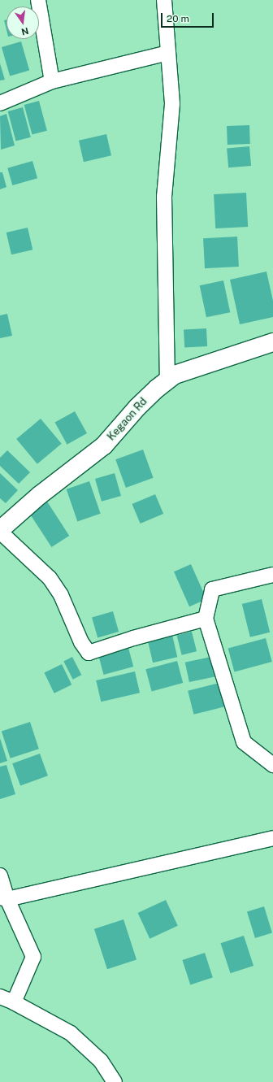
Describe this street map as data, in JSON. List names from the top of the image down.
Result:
{
  "streets": {
    "street": ["Kegaon Rd"]
  },
  "scale_bar": "20 m",
  "north": "bottom"
}
